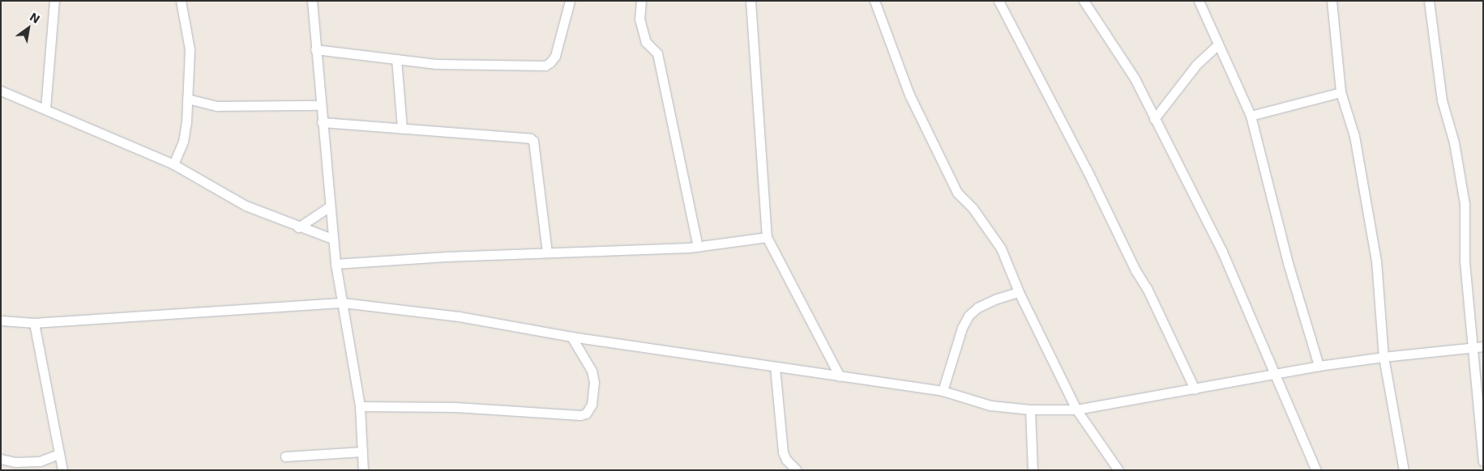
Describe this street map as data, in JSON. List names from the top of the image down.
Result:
{
  "north": "top right"
}
